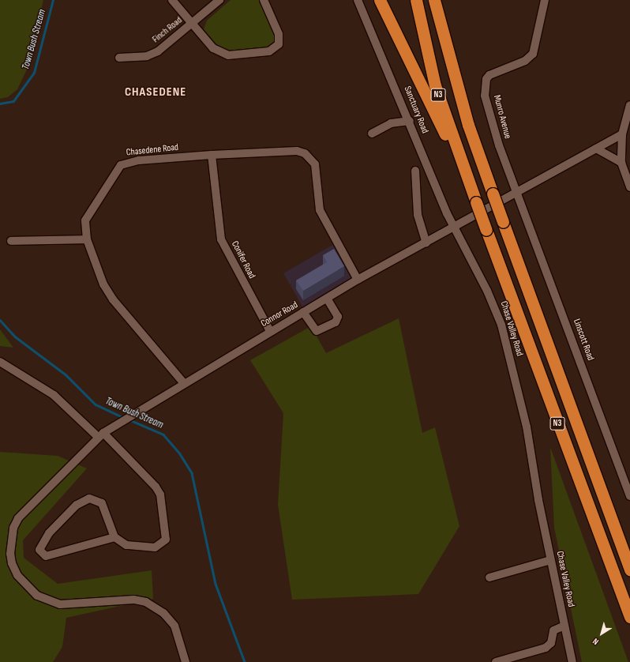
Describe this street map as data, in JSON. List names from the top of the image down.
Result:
{
  "streets": {
    "highway": ["N3"],
    "street": [
      "Finch Road",
      "Sanctuary Road",
      "Munro Avenue",
      "Chasedene Road",
      "Conifer Road",
      "Connor Road",
      "Chase Valley Road",
      "Linscott Road"
    ]
  },
  "crossings": [
    ["Sanctuary Road", "Connor Road"],
    ["Sanctuary Road", "Chase Valley Road"],
    ["Munro Avenue", "Linscott Road"],
    ["Chasedene Road", "Conifer Road"],
    ["Chasedene Road", "Connor Road"],
    ["Conifer Road", "Connor Road"],
    ["Connor Road", "Chase Valley Road"]
  ],
  "districts": ["CHASEDENE"],
  "water": ["Town Bush Stream"],
  "north": "bottom left"
}
